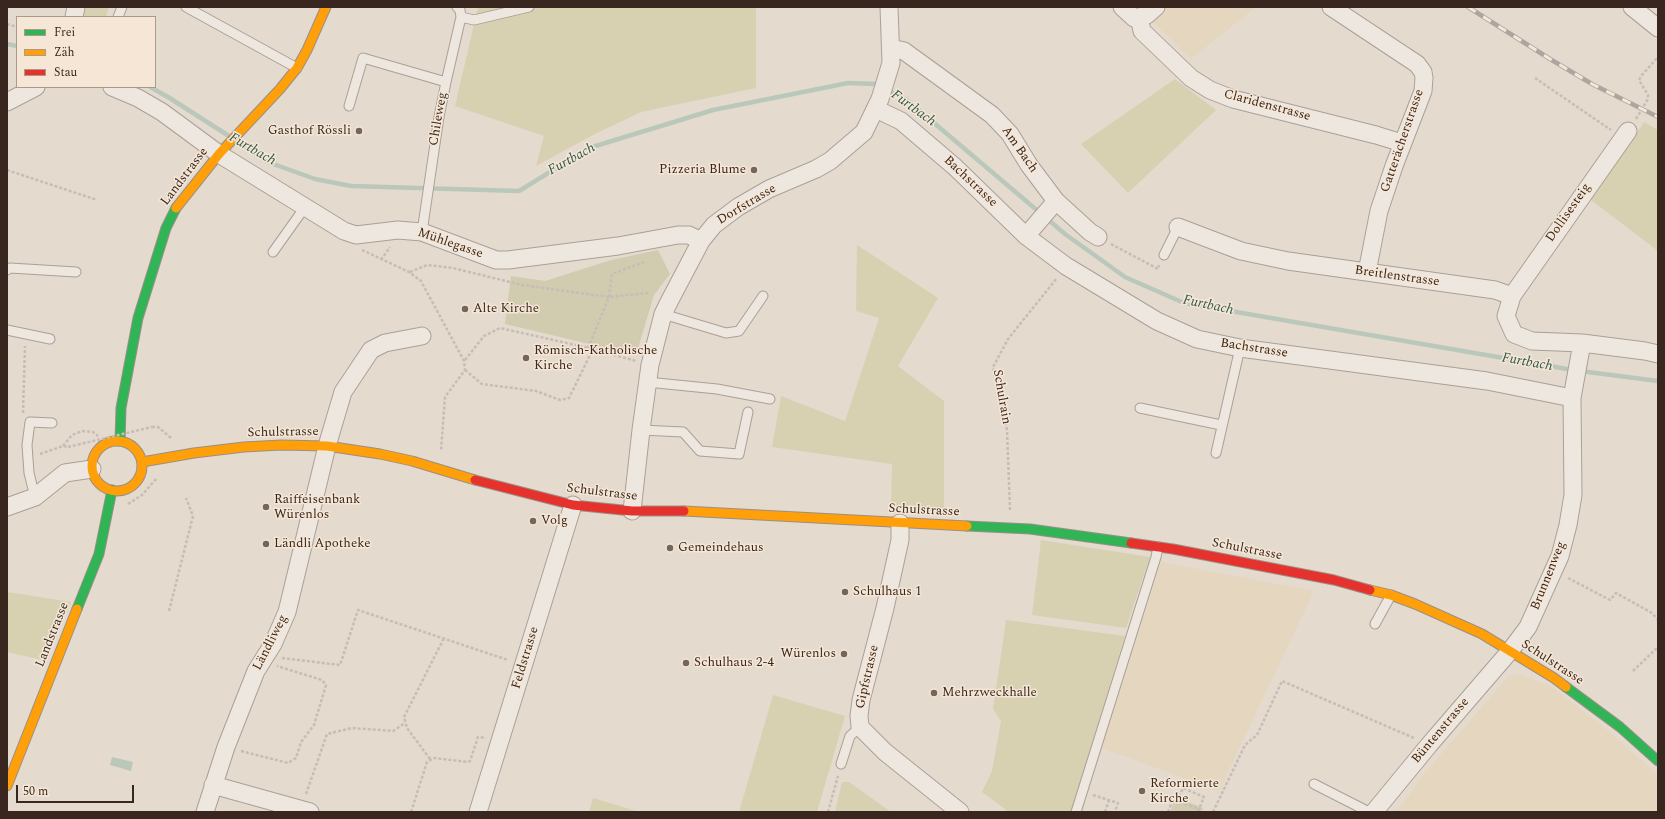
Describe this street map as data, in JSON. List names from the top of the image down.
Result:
{
  "streets": {
    "street": [
      "Claridenstrasse",
      "Gatterächerstrasse",
      "Am Bach",
      "Landstrasse",
      "Bachstrasse",
      "Dorfstrasse",
      "Dollisesteig",
      "Mühlegasse",
      "Breitlenstrasse",
      "Schulstrasse",
      "Brunnenweg",
      "Ländliweg",
      "Feldstrasse",
      "Gipfstrasse",
      "Büntenstrasse"
    ],
    "lane": ["Chileweg"],
    "path": ["Schulrain"]
  },
  "crossings": [
    ["Claridenstrasse", "Gatterächerstrasse"],
    ["Chileweg", "Mühlegasse"],
    ["Gatterächerstrasse", "Breitlenstrasse"],
    ["Am Bach", "Dorfstrasse"],
    ["Landstrasse", "Mühlegasse"],
    ["Landstrasse", "Schulstrasse"],
    ["Bachstrasse", "Dorfstrasse"],
    ["Bachstrasse", "Schulrain"],
    ["Bachstrasse", "Brunnenweg"],
    ["Dorfstrasse", "Mühlegasse"],
    ["Dorfstrasse", "Schulstrasse"],
    ["Dollisesteig", "Breitlenstrasse"],
    ["Schulrain", "Schulstrasse"],
    ["Schulstrasse", "Brunnenweg"],
    ["Schulstrasse", "Ländliweg"],
    ["Schulstrasse", "Feldstrasse"],
    ["Schulstrasse", "Gipfstrasse"],
    ["Schulstrasse", "Büntenstrasse"],
    ["Brunnenweg", "Büntenstrasse"]
  ],
  "water": ["Furtbach"],
  "places": [
    "Gasthof Rössli",
    "Pizzeria Blume",
    "Alte Kirche",
    "Römisch-Katholische Kirche",
    "Raiffeisenbank Würenlos",
    "Volg",
    "Ländli Apotheke",
    "Gemeindehaus",
    "Schulhaus 1",
    "Würenlos",
    "Schulhaus 2-4",
    "Mehrzweckhalle",
    "Reformierte Kirche"
  ],
  "legend": ["Frei", "Zäh", "Stau"],
  "scale_bar": "50 m"
}
